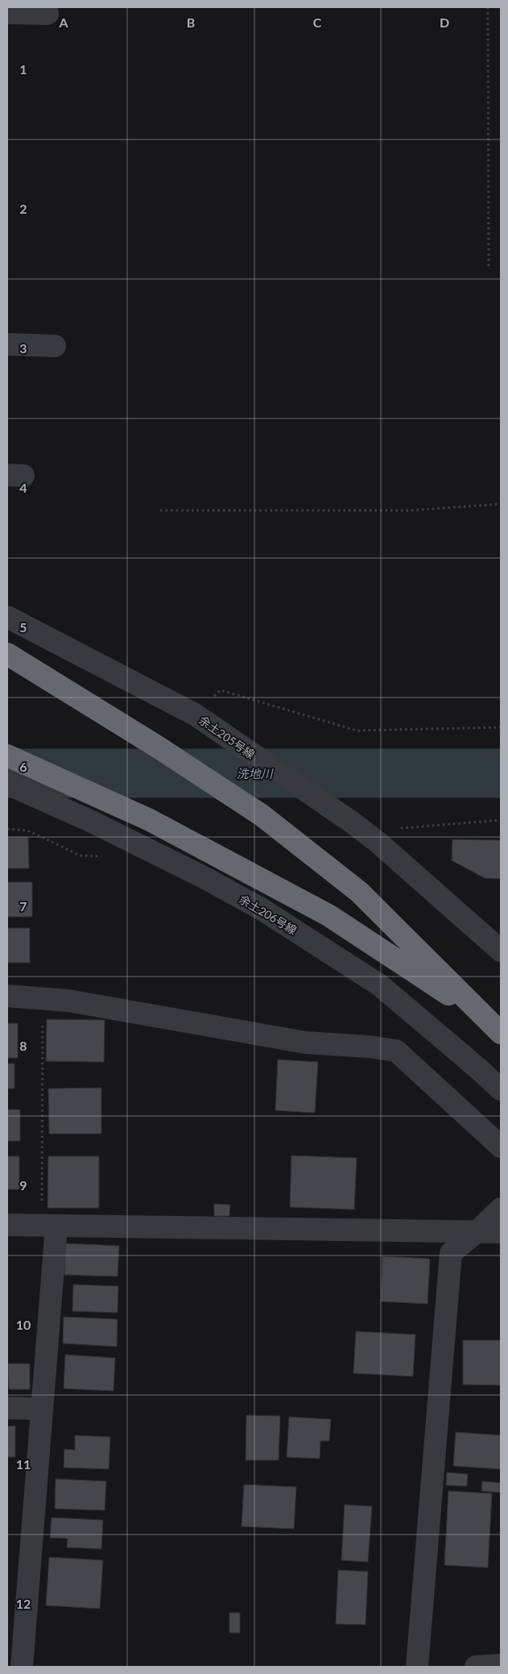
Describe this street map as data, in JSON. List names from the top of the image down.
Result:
{
  "streets": {
    "street": ["余土205号線", "余土206号線"]
  },
  "water": ["洗地川"],
  "grid": {
    "columns": [
      "A",
      "B",
      "C",
      "D"
    ],
    "rows": [
      "1",
      "2",
      "3",
      "4",
      "5",
      "6",
      "7",
      "8",
      "9",
      "10",
      "11",
      "12"
    ]
  }
}
